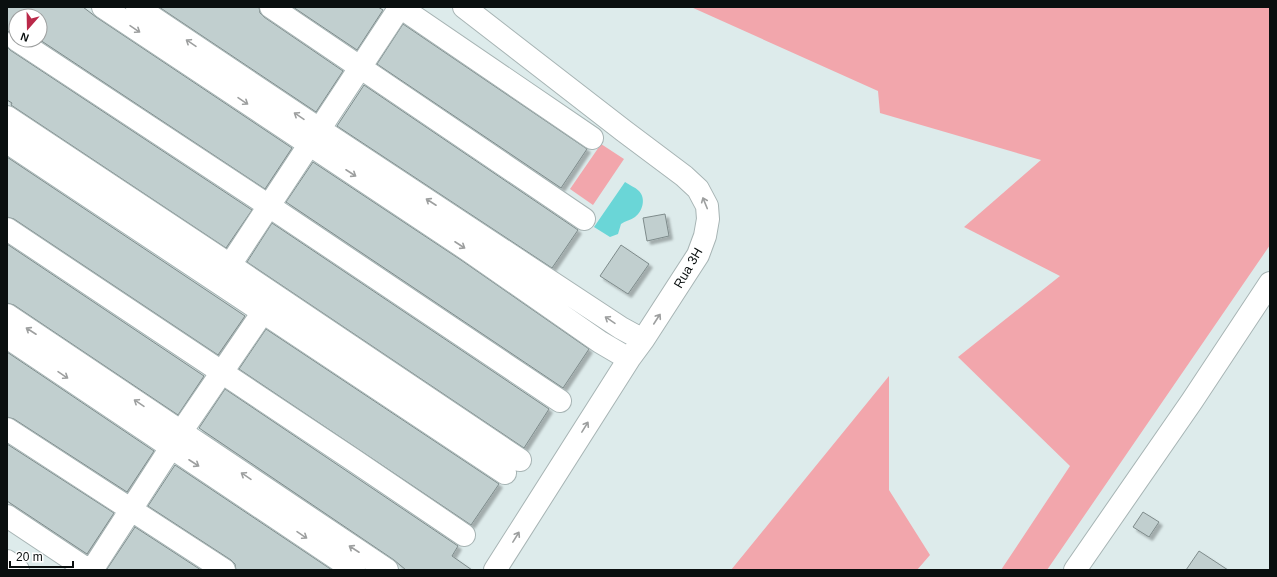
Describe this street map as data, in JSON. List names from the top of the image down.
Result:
{
  "streets": {
    "street": ["Rua 3H"]
  },
  "scale_bar": "20 m",
  "north": "bottom"
}
